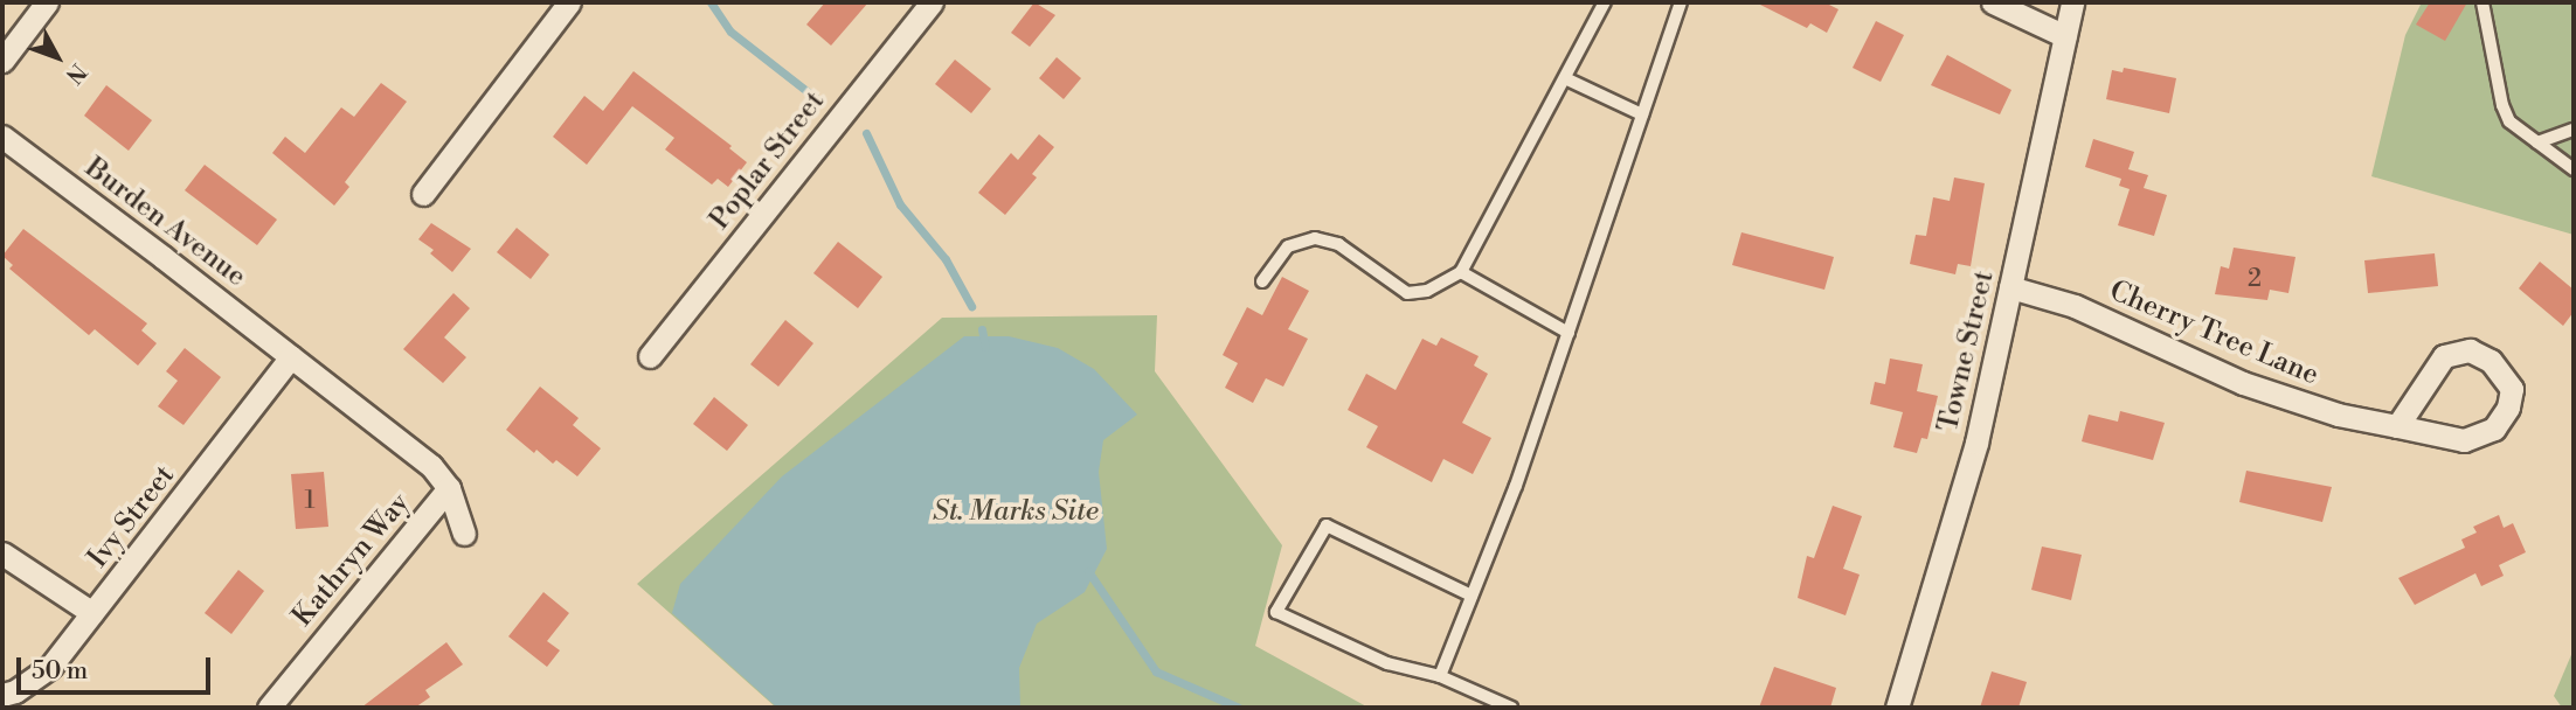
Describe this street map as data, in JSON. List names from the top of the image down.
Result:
{
  "streets": {
    "street": [
      "Poplar Street",
      "Burden Avenue",
      "Cherry Tree Lane",
      "Towne Street",
      "Ivy Street",
      "Kathryn Way"
    ]
  },
  "crossings": [
    ["Burden Avenue", "Ivy Street"],
    ["Burden Avenue", "Kathryn Way"],
    ["Cherry Tree Lane", "Towne Street"]
  ],
  "parks": ["St. Marks Site"],
  "house_numbers": ["2", "1"],
  "scale_bar": "50 m",
  "north": "bottom right"
}
